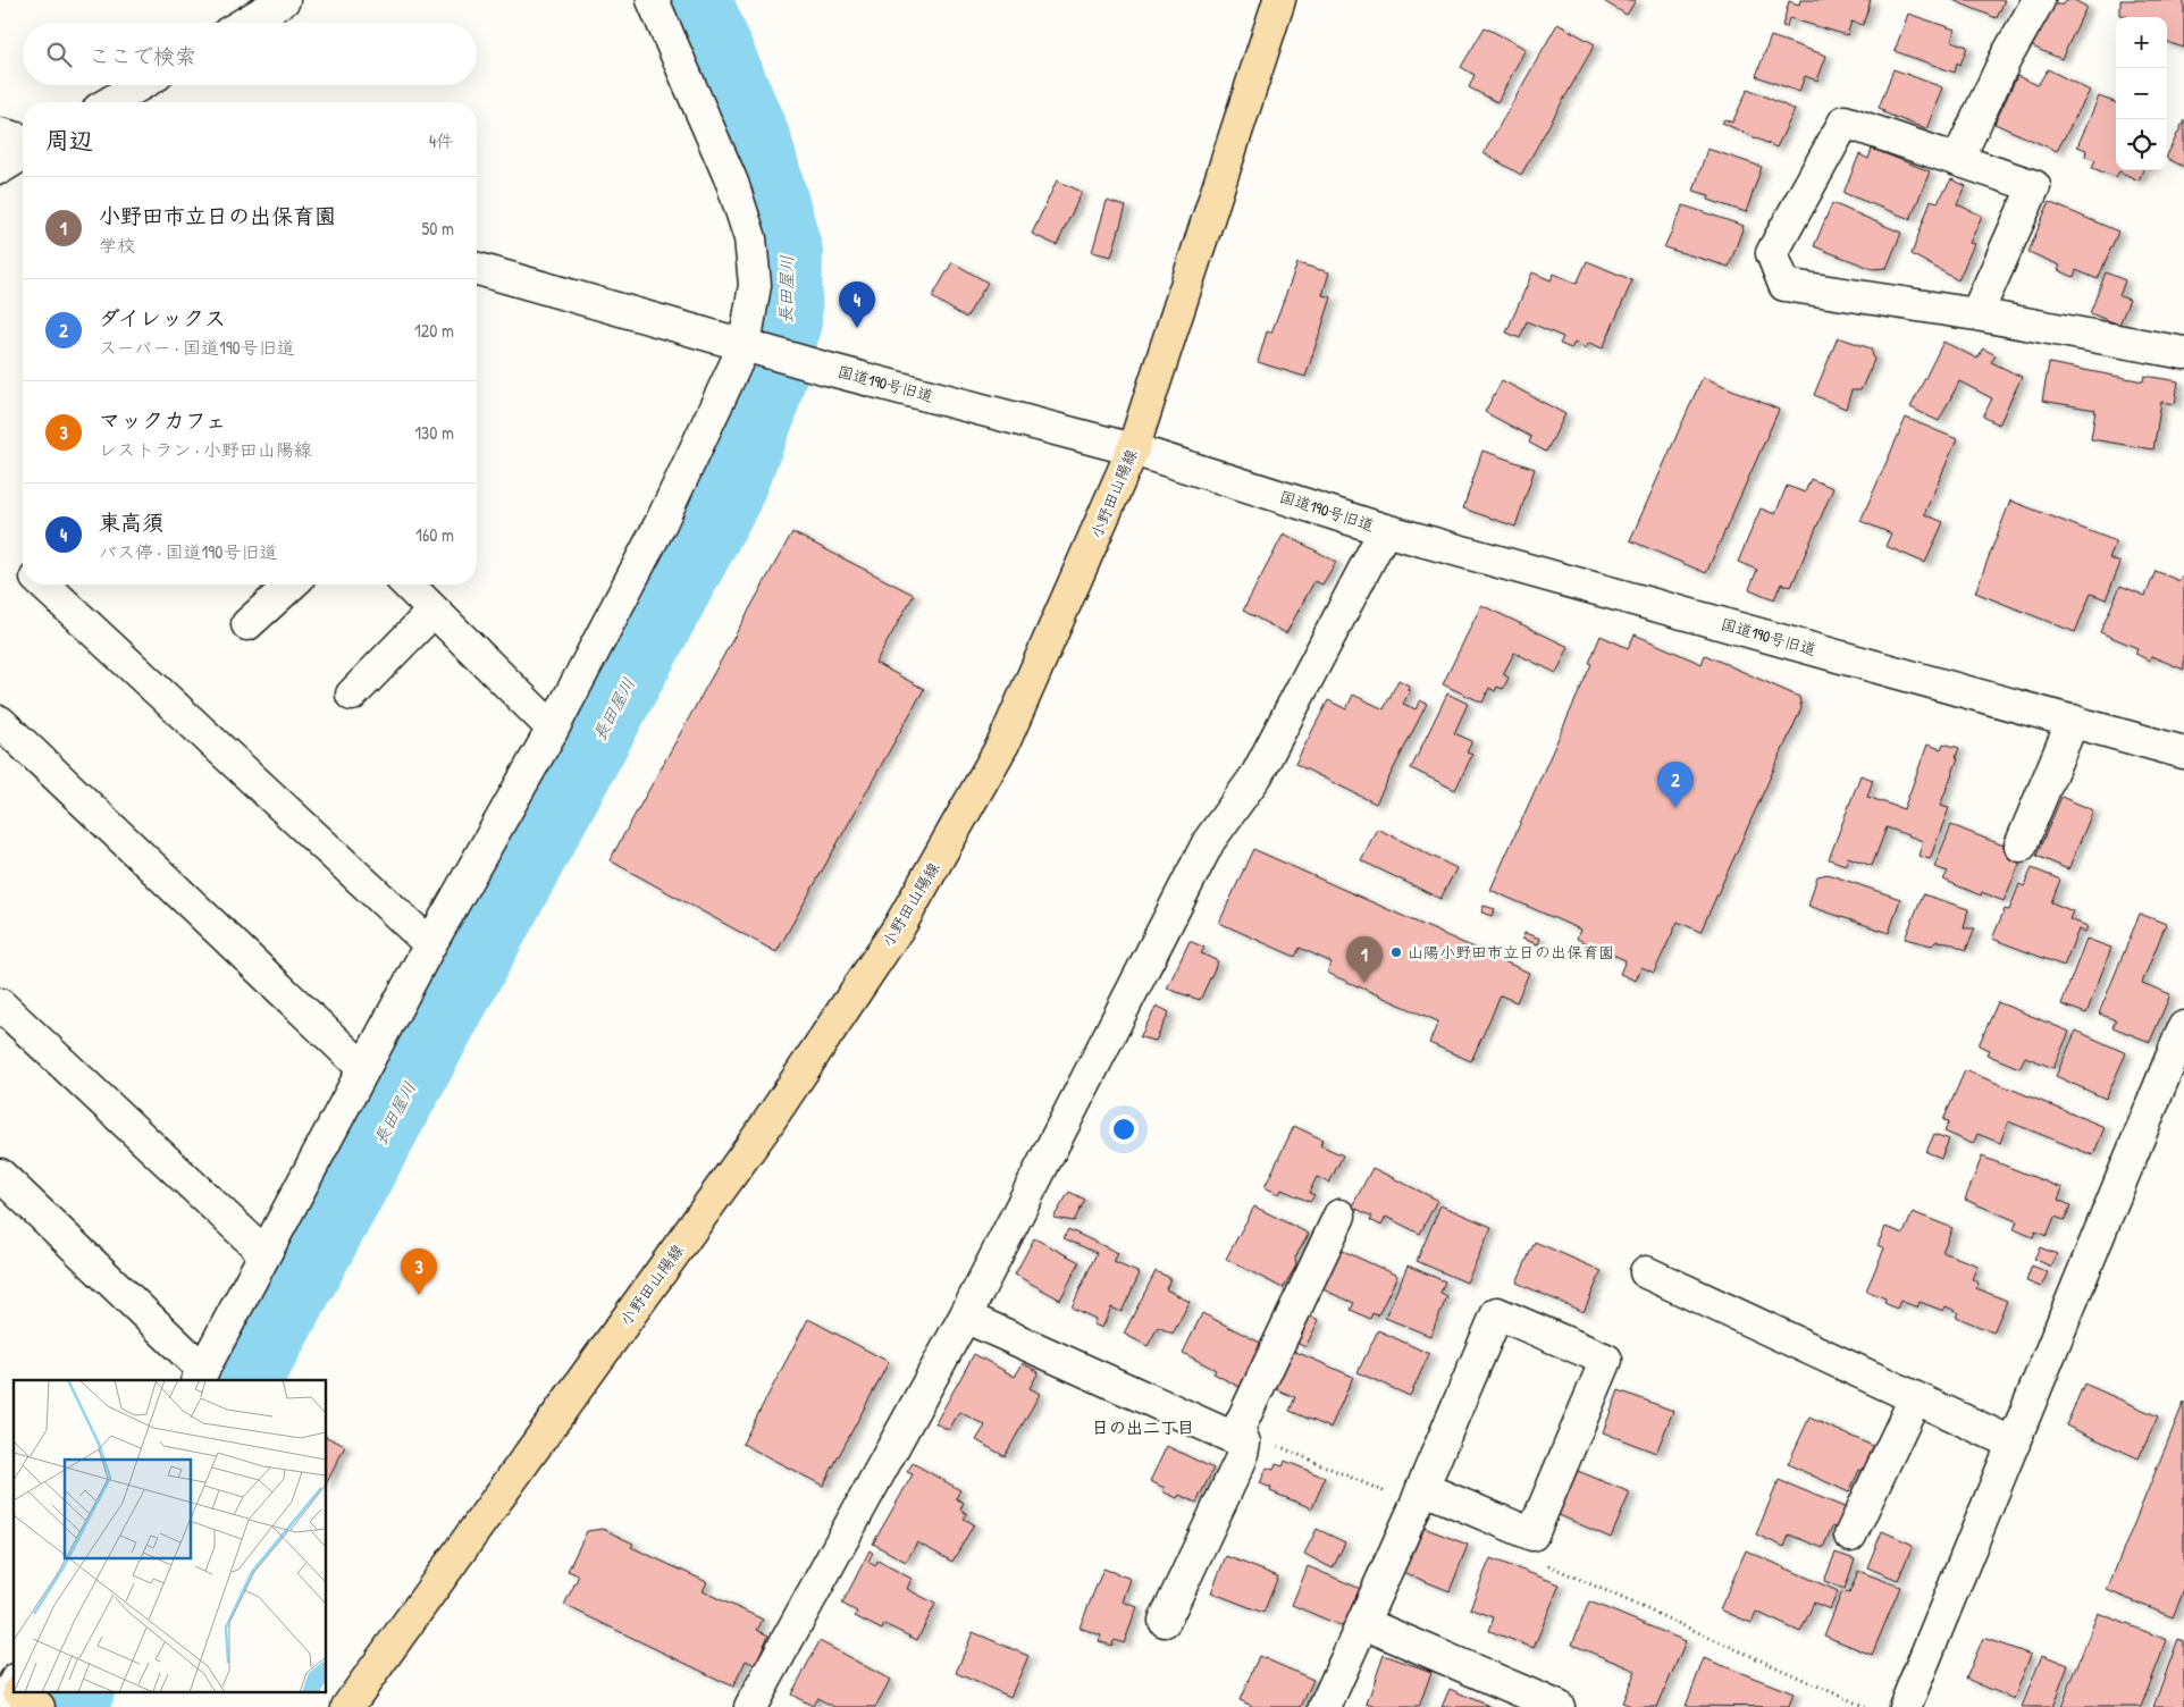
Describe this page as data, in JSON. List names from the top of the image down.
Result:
{
  "streets": {
    "main road": ["小野田山陽線"],
    "street": ["国道190号旧道"]
  },
  "crossings": [
    ["国道190号旧道", "小野田山陽線"]
  ],
  "districts": ["日の出二丁目"],
  "water": ["長田屋川"],
  "places": ["山陽小野田市立日の出保育園"],
  "page": {
    "map_buttons": ["+", "−"],
    "search": "ここで検索",
    "heading": ["周辺", "4件"],
    "list": [
      {
        "mark": "1",
        "name": "小野田市立日の出保育園",
        "note": "学校",
        "value": "50 m"
      },
      {
        "mark": "2",
        "name": "ダイレックス",
        "note": "スーパー · 国道190号旧道",
        "value": "120 m"
      },
      {
        "mark": "3",
        "name": "マックカフェ",
        "note": "レストラン · 小野田山陽線",
        "value": "130 m"
      },
      {
        "mark": "4",
        "name": "東高須",
        "note": "バス停 · 国道190号旧道",
        "value": "160 m"
      }
    ],
    "pins": [
      "4",
      "2",
      "1",
      "3"
    ]
  }
}
